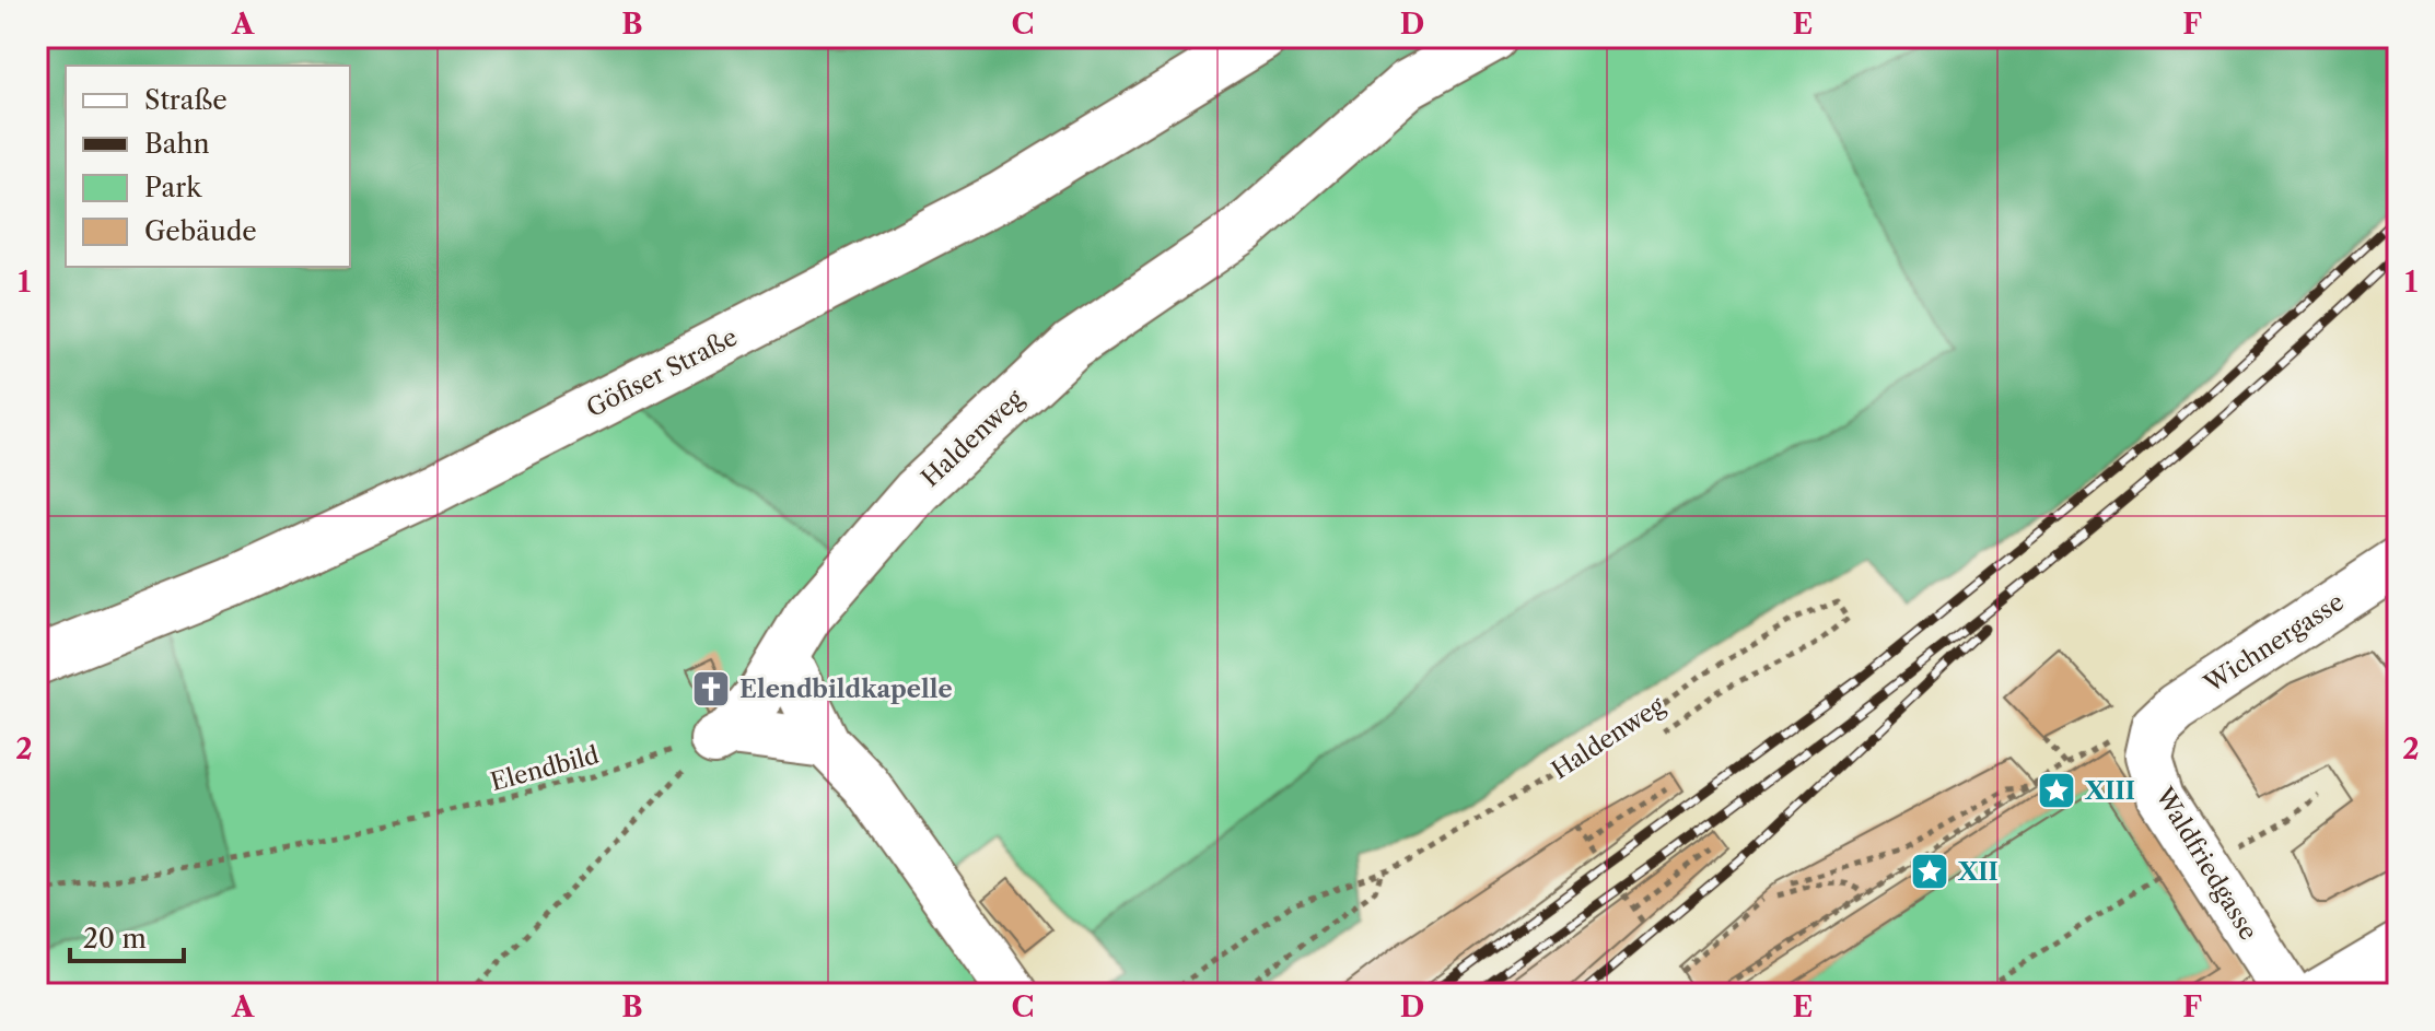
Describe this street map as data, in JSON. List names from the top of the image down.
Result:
{
  "streets": {
    "main road": [
      "Göfiser Straße",
      "Haldenweg",
      "Wichnergasse",
      "Waldfriedgasse"
    ],
    "path": ["Elendbild"]
  },
  "crossings": [
    ["Haldenweg", "Elendbild"],
    ["Wichnergasse", "Waldfriedgasse"]
  ],
  "places": {
    "church": ["Elendbildkapelle"],
    "place": ["XIII", "XII"]
  },
  "legend": [
    "Straße",
    "Bahn",
    "Park",
    "Gebäude"
  ],
  "scale_bar": "20 m",
  "grid": {
    "columns": [
      "A",
      "B",
      "C",
      "D",
      "E",
      "F"
    ],
    "rows": ["1", "2"]
  }
}
